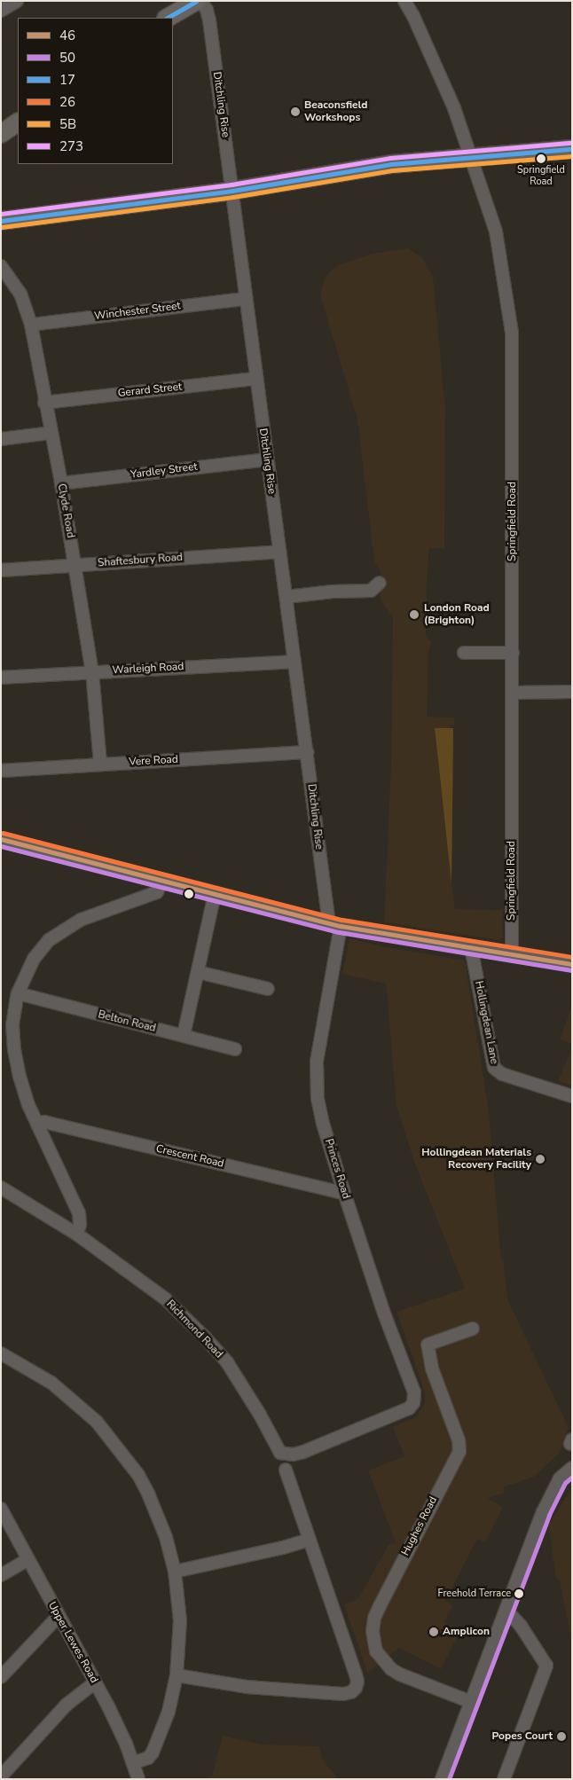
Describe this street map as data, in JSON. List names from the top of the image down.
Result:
{
  "streets": {
    "street": [
      "Ditchling Rise",
      "Winchester Street",
      "Gerard Street",
      "Yardley Street",
      "Clyde Road",
      "Springfield Road",
      "Shaftesbury Road",
      "Warleigh Road",
      "Vere Road",
      "Belton Road",
      "Hollingdean Lane",
      "Crescent Road",
      "Princes Road",
      "Richmond Road",
      "Hughes Road",
      "Upper Lewes Road"
    ]
  },
  "crossings": [
    ["Ditchling Rise", "Winchester Street"],
    ["Ditchling Rise", "Gerard Street"],
    ["Ditchling Rise", "Yardley Street"],
    ["Ditchling Rise", "Shaftesbury Road"],
    ["Ditchling Rise", "Warleigh Road"],
    ["Ditchling Rise", "Vere Road"],
    ["Ditchling Rise", "Princes Road"],
    ["Winchester Street", "Clyde Road"],
    ["Gerard Street", "Clyde Road"],
    ["Yardley Street", "Clyde Road"],
    ["Clyde Road", "Shaftesbury Road"],
    ["Clyde Road", "Warleigh Road"],
    ["Clyde Road", "Vere Road"],
    ["Crescent Road", "Princes Road"],
    ["Princes Road", "Richmond Road"]
  ],
  "places": [
    "Beaconsfield Workshops",
    "Springfield Road",
    "London Road (Brighton)",
    "Hollingdean Materials Recovery Facility",
    "Freehold Terrace",
    "Amplicon",
    "Popes Court"
  ],
  "lines": [
    "transit line 17",
    "transit line 273",
    "transit line 5B",
    "transit line 26",
    "transit line 46",
    "transit line 50"
  ],
  "legend": [
    "46",
    "50",
    "17",
    "26",
    "5B",
    "273"
  ]
}
